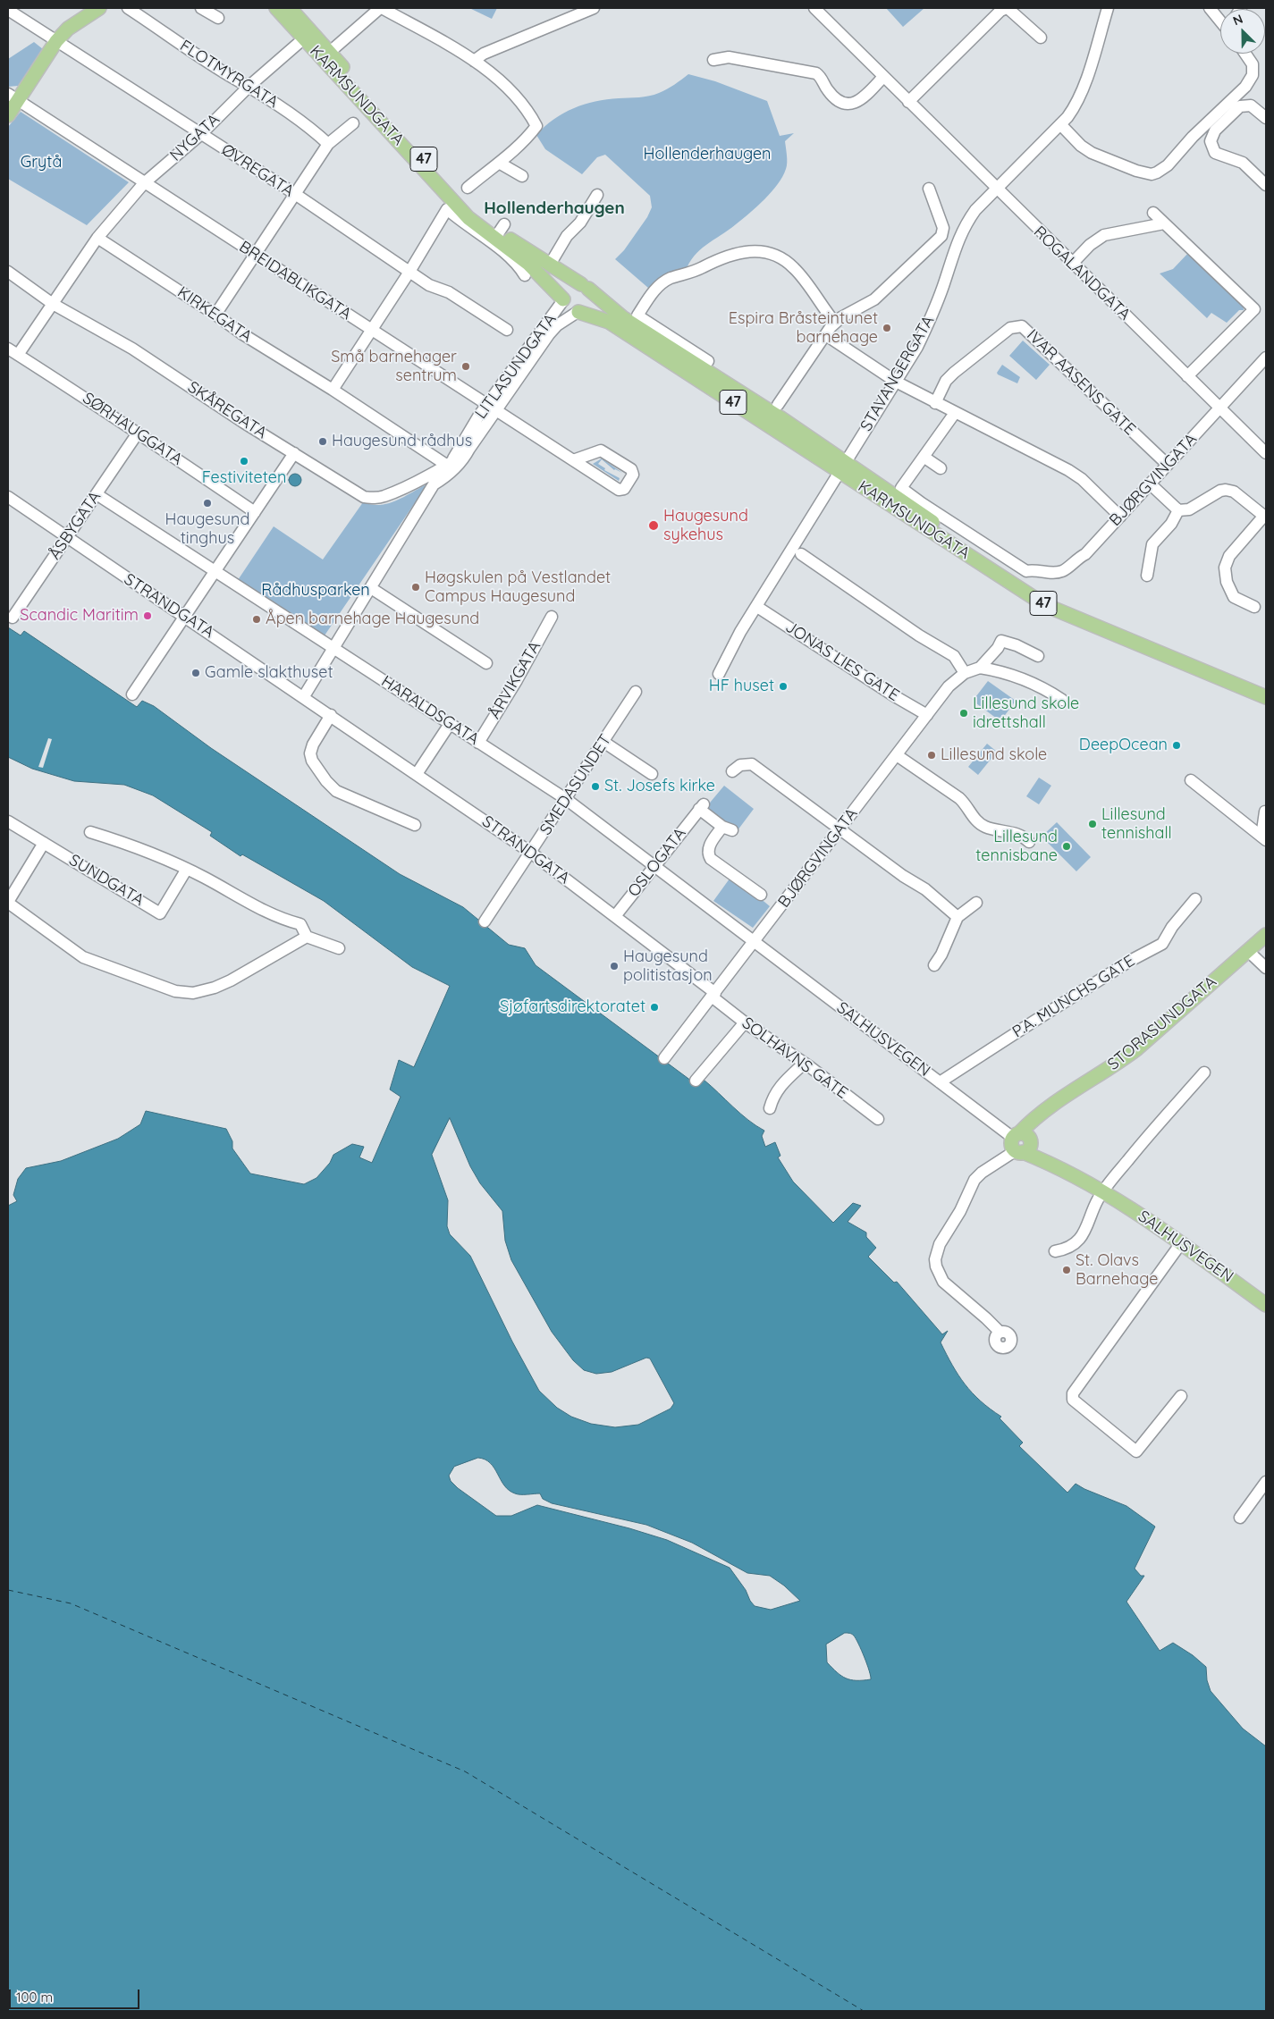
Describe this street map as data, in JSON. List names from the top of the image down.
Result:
{
  "streets": {
    "main road": [
      "KARMSUNDGATA",
      "47",
      "STORASUNDGATA",
      "SALHUSVEGEN"
    ],
    "street": [
      "FLOTMYRGATA",
      "NYGATA",
      "ØVREGATA",
      "ROGALANDGATA",
      "BREIDABLIKGATA",
      "KIRKEGATA",
      "LITLASUNDGATA",
      "STAVANGERGATA",
      "IVAR AASENS GATE",
      "SKÅREGATA",
      "SØRHAUGGATA",
      "BJØRGVINGATA",
      "ÅSBYGATA",
      "STRANDGATA",
      "JONAS LIES GATE",
      "ÅRVIKGATA",
      "HARALDSGATA",
      "SMEDASUNDET",
      "OSLOGATA",
      "SUNDGATA",
      "P.A. MUNCHS GATE",
      "SOLHAVNS GATE"
    ]
  },
  "crossings": [
    ["FLOTMYRGATA", "NYGATA"],
    ["KARMSUNDGATA", "47"],
    ["KARMSUNDGATA", "LITLASUNDGATA"],
    ["KARMSUNDGATA", "STAVANGERGATA"],
    ["NYGATA", "ØVREGATA"],
    ["NYGATA", "BREIDABLIKGATA"],
    ["NYGATA", "KIRKEGATA"],
    ["NYGATA", "SKÅREGATA"],
    ["NYGATA", "SØRHAUGGATA"],
    ["47", "LITLASUNDGATA"],
    ["ROGALANDGATA", "STAVANGERGATA"],
    ["ROGALANDGATA", "BJØRGVINGATA"],
    ["BREIDABLIKGATA", "LITLASUNDGATA"],
    ["KIRKEGATA", "LITLASUNDGATA"],
    ["KIRKEGATA", "SKÅREGATA"],
    ["LITLASUNDGATA", "SKÅREGATA"],
    ["LITLASUNDGATA", "STRANDGATA"],
    ["LITLASUNDGATA", "HARALDSGATA"],
    ["STAVANGERGATA", "JONAS LIES GATE"],
    ["IVAR AASENS GATE", "BJØRGVINGATA"],
    ["SØRHAUGGATA", "ÅSBYGATA"],
    ["BJØRGVINGATA", "STRANDGATA"],
    ["BJØRGVINGATA", "JONAS LIES GATE"],
    ["BJØRGVINGATA", "HARALDSGATA"],
    ["BJØRGVINGATA", "SALHUSVEGEN"],
    ["BJØRGVINGATA", "SOLHAVNS GATE"],
    ["ÅSBYGATA", "STRANDGATA"],
    ["ÅSBYGATA", "HARALDSGATA"],
    ["STRANDGATA", "SMEDASUNDET"],
    ["STRANDGATA", "OSLOGATA"],
    ["STRANDGATA", "SOLHAVNS GATE"],
    ["ÅRVIKGATA", "HARALDSGATA"],
    ["HARALDSGATA", "SMEDASUNDET"],
    ["HARALDSGATA", "OSLOGATA"],
    ["HARALDSGATA", "SALHUSVEGEN"],
    ["P.A. MUNCHS GATE", "SALHUSVEGEN"],
    ["STORASUNDGATA", "SALHUSVEGEN"]
  ],
  "districts": ["Hollenderhaugen"],
  "parks": ["Hollenderhaugen", "Grytå", "Rådhusparken"],
  "places": [
    "Espira Bråsteintunet barnehage",
    "Små barnehager sentrum",
    "Haugesund rådhus",
    "Festiviteten",
    "Haugesund tinghus",
    "Haugesund sykehus",
    "Høgskulen på Vestlandet Campus Haugesund",
    "Scandic Maritim",
    "Åpen barnehage Haugesund",
    "Gamle slakthuset",
    "HF huset",
    "Lillesund skole idrettshall",
    "DeepOcean",
    "Lillesund skole",
    "St. Josefs kirke",
    "Lillesund tennishall",
    "Lillesund tennisbane",
    "Haugesund politistasjon",
    "Sjøfartsdirektoratet",
    "St. Olavs Barnehage"
  ],
  "scale_bar": "100 m",
  "north": "top left"
}
